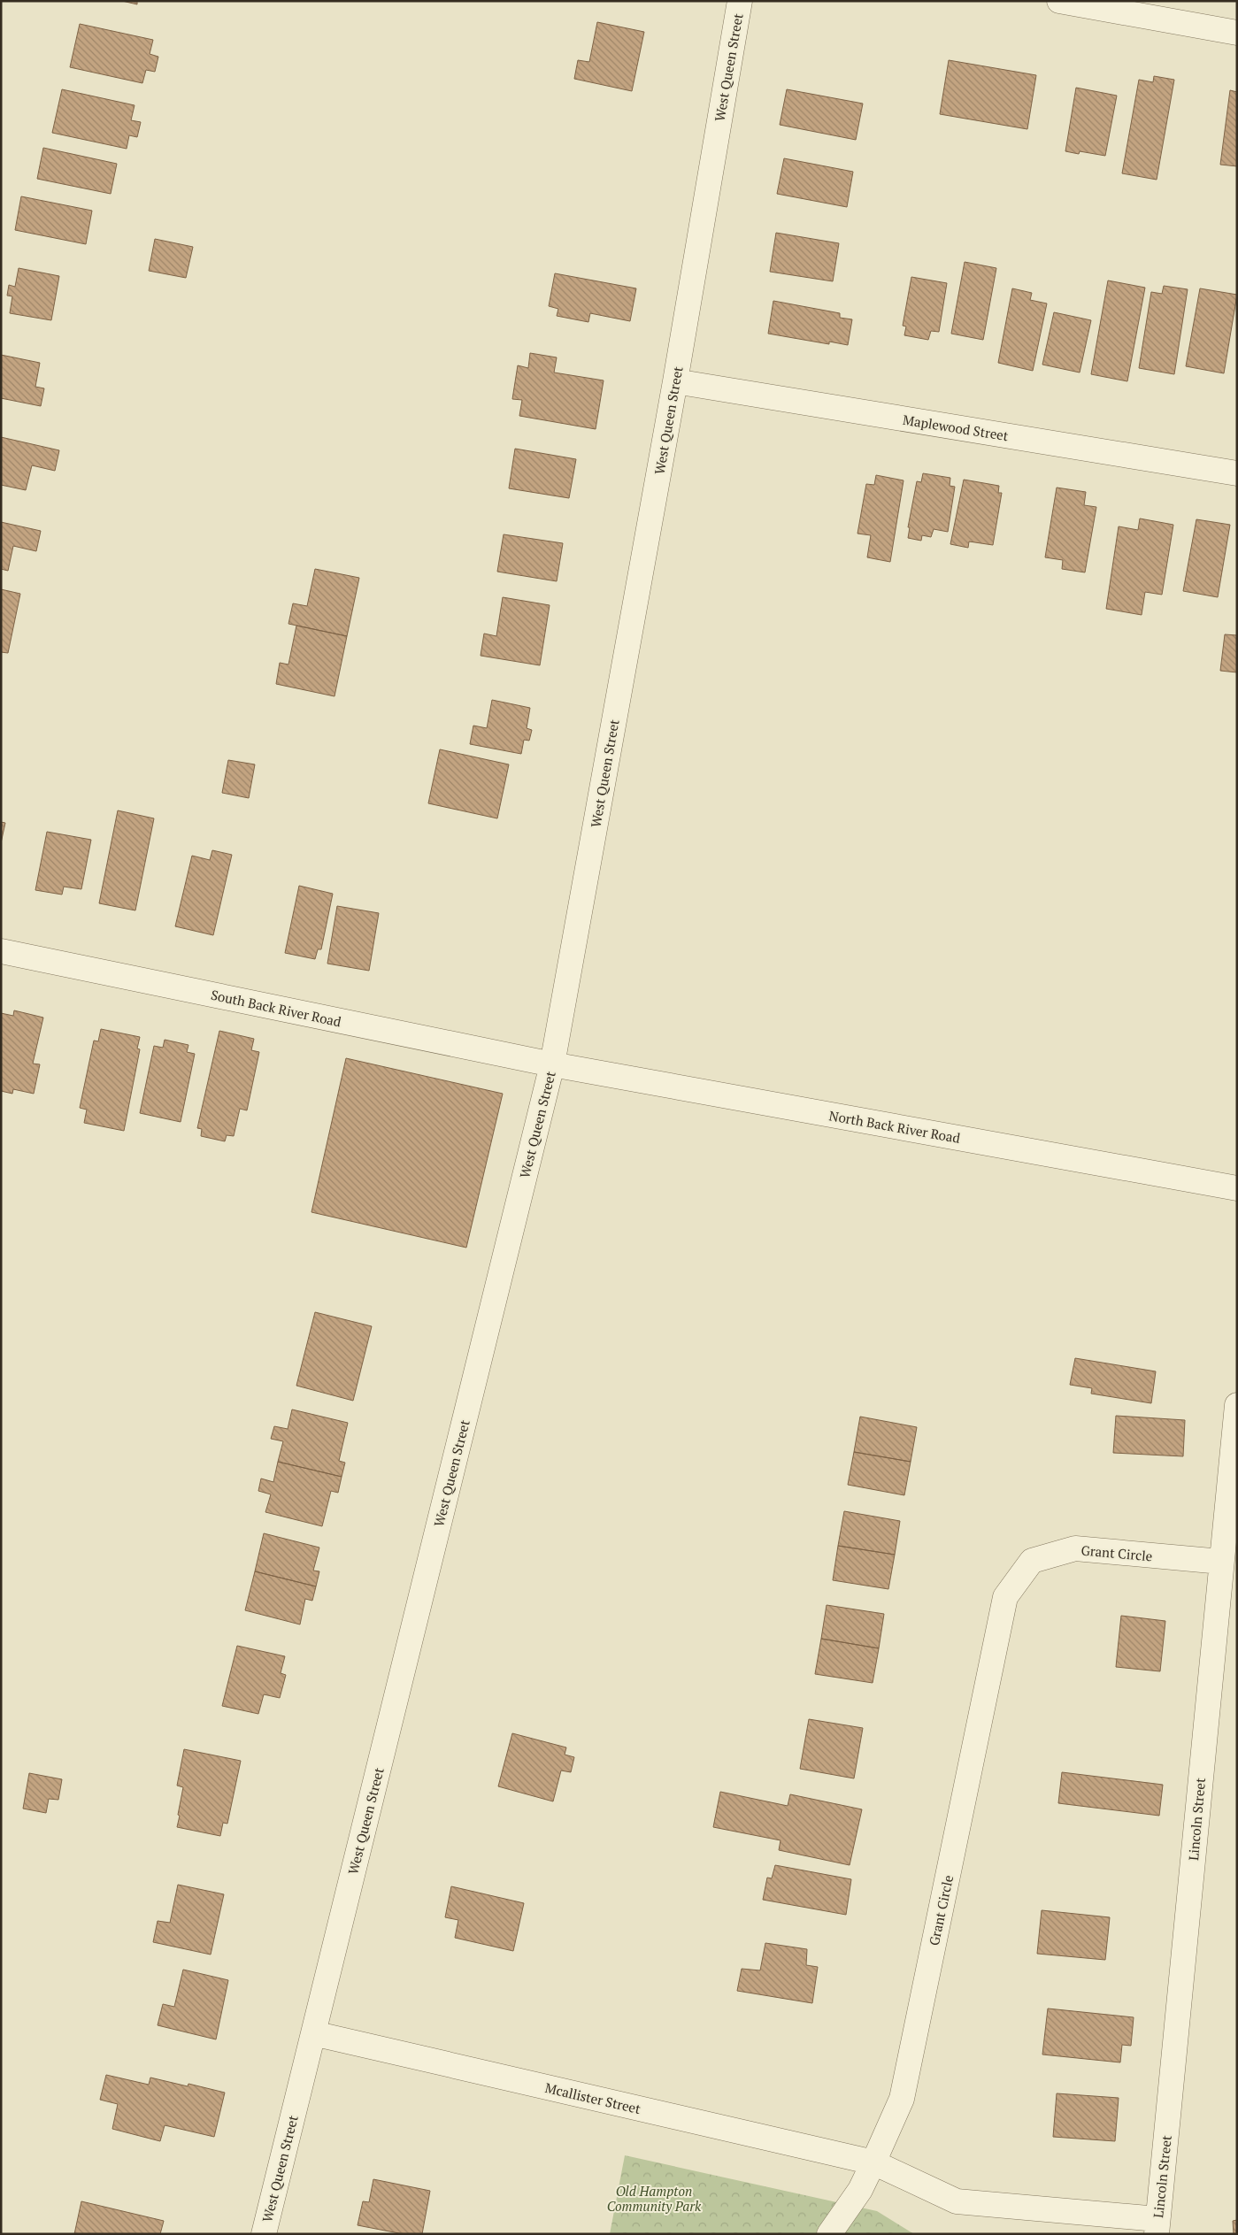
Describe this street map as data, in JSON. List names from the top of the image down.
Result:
{
  "streets": {
    "street": [
      "West Queen Street",
      "Maplewood Street",
      "South Back River Road",
      "North Back River Road",
      "Grant Circle",
      "Lincoln Street",
      "Mcallister Street"
    ]
  },
  "crossings": [
    ["West Queen Street", "Maplewood Street"],
    ["West Queen Street", "South Back River Road"],
    ["West Queen Street", "North Back River Road"],
    ["West Queen Street", "Mcallister Street"],
    ["South Back River Road", "North Back River Road"],
    ["Grant Circle", "Lincoln Street"],
    ["Grant Circle", "Mcallister Street"]
  ],
  "parks": ["Old Hampton Community Park"]
}
